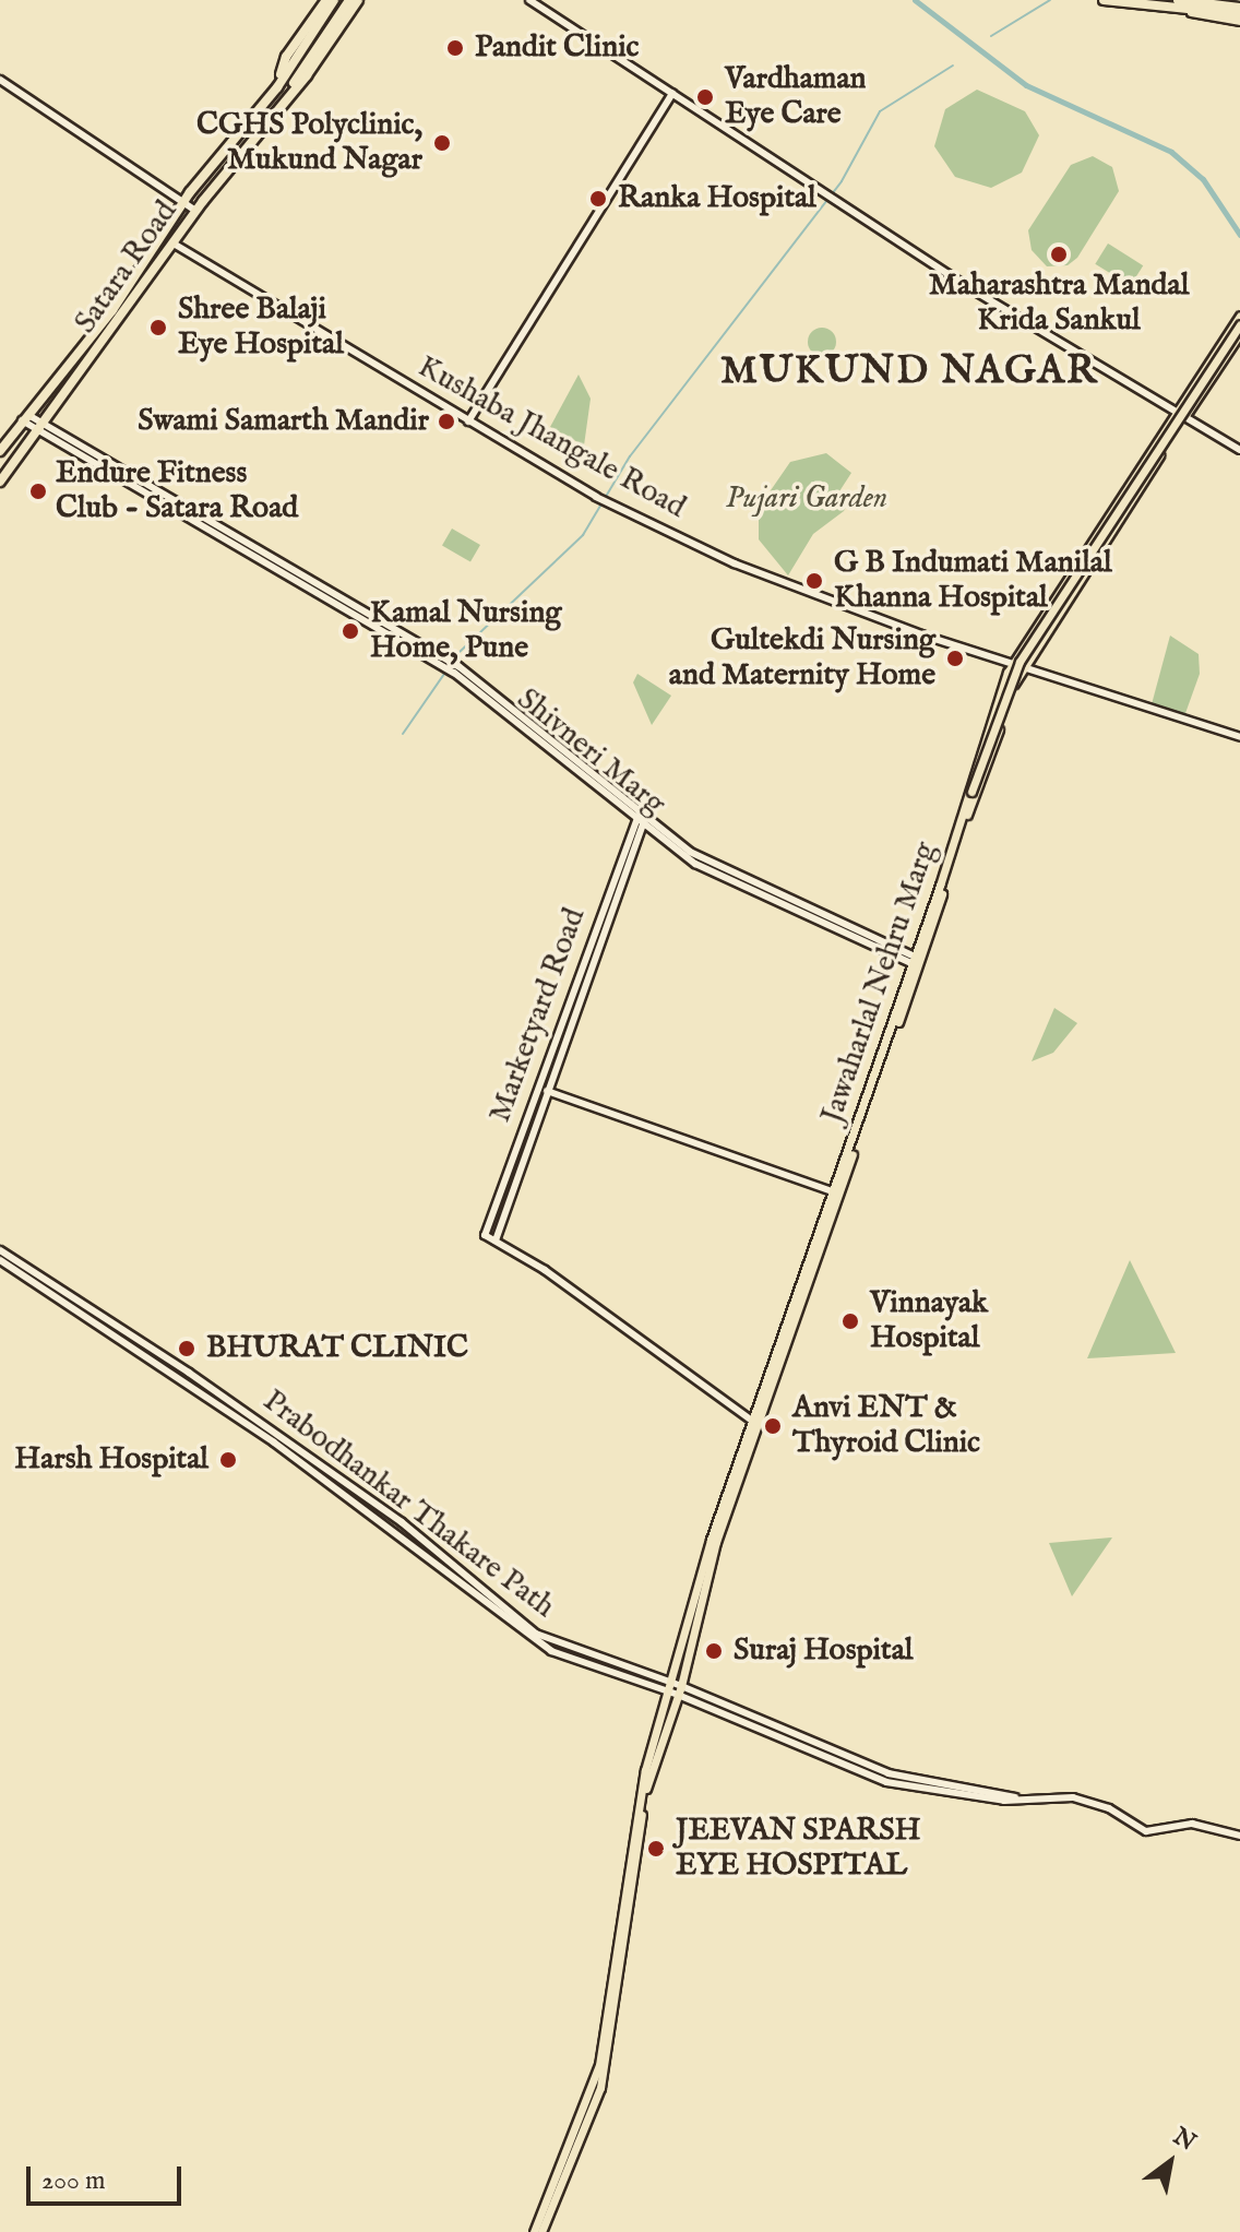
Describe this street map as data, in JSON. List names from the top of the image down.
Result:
{
  "streets": {
    "highway": ["Satara Road"],
    "main road": [
      "Kushaba Jhangale Road",
      "Shivneri Marg",
      "Jawaharlal Nehru Marg",
      "Marketyard Road",
      "Prabodhankar Thakare Path"
    ]
  },
  "crossings": [
    ["Satara Road", "Kushaba Jhangale Road"],
    ["Satara Road", "Shivneri Marg"],
    ["Kushaba Jhangale Road", "Jawaharlal Nehru Marg"],
    ["Shivneri Marg", "Jawaharlal Nehru Marg"],
    ["Shivneri Marg", "Marketyard Road"],
    ["Jawaharlal Nehru Marg", "Prabodhankar Thakare Path"]
  ],
  "districts": ["MUKUND NAGAR"],
  "parks": ["Pujari Garden"],
  "places": [
    "Pandit Clinic",
    "Vardhaman Eye Care",
    "CGHS Polyclinic, Mukund Nagar",
    "Ranka Hospital",
    "Maharashtra Mandal Krida Sankul",
    "Shree Balaji Eye Hospital",
    "Swami Samarth Mandir",
    "Endure Fitness Club - Satara Road",
    "G B Indumati Manilal Khanna Hospital",
    "Kamal Nursing Home, Pune",
    "Gultekdi Nursing and Maternity Home",
    "Vinnayak Hospital",
    "BHURAT CLINIC",
    "Anvi ENT & Thyroid Clinic",
    "Harsh Hospital",
    "Suraj Hospital",
    "JEEVAN SPARSH EYE HOSPITAL"
  ],
  "scale_bar": "200 m",
  "north": "top right"
}
